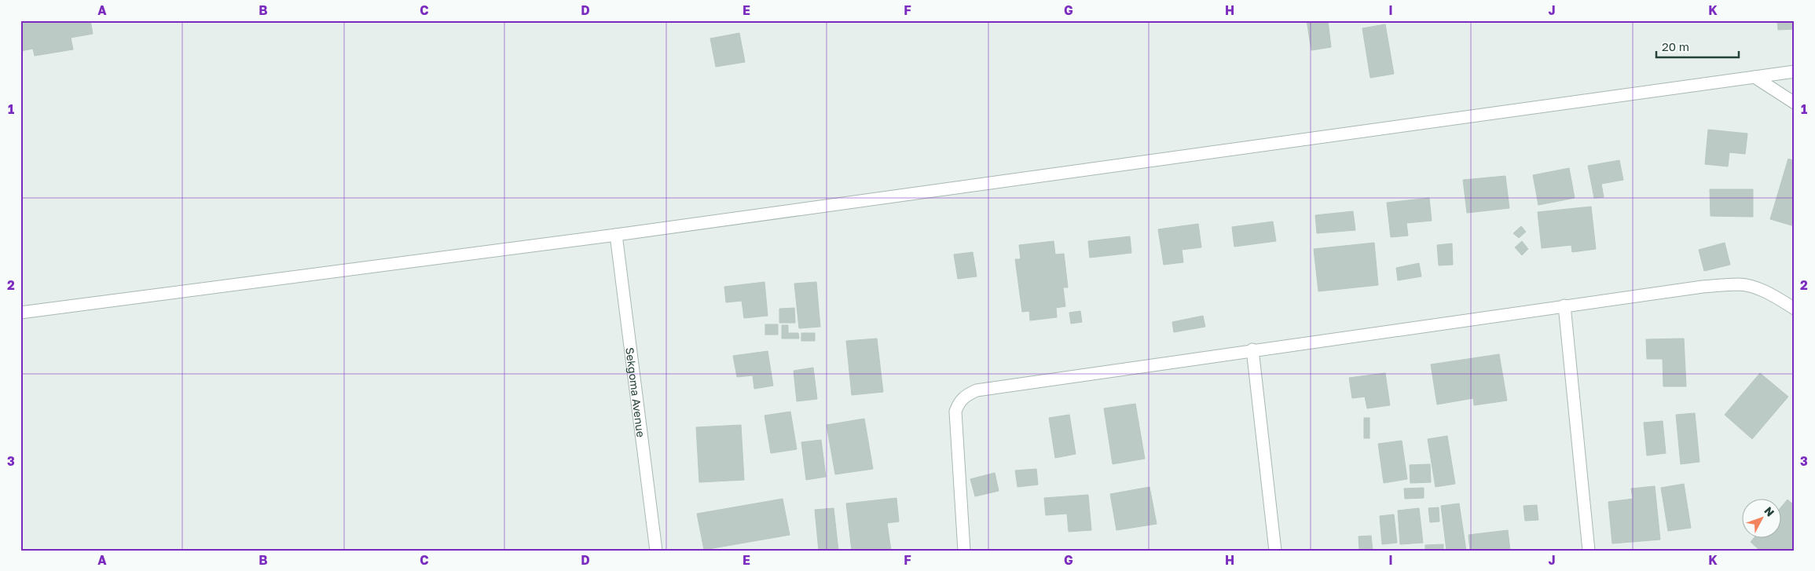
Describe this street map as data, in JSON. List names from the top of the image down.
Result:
{
  "streets": {
    "street": ["Sekgoma Avenue"]
  },
  "scale_bar": "20 m",
  "north": "top right",
  "grid": {
    "columns": [
      "A",
      "B",
      "C",
      "D",
      "E",
      "F",
      "G",
      "H",
      "I",
      "J",
      "K"
    ],
    "rows": ["1", "2", "3"]
  }
}
